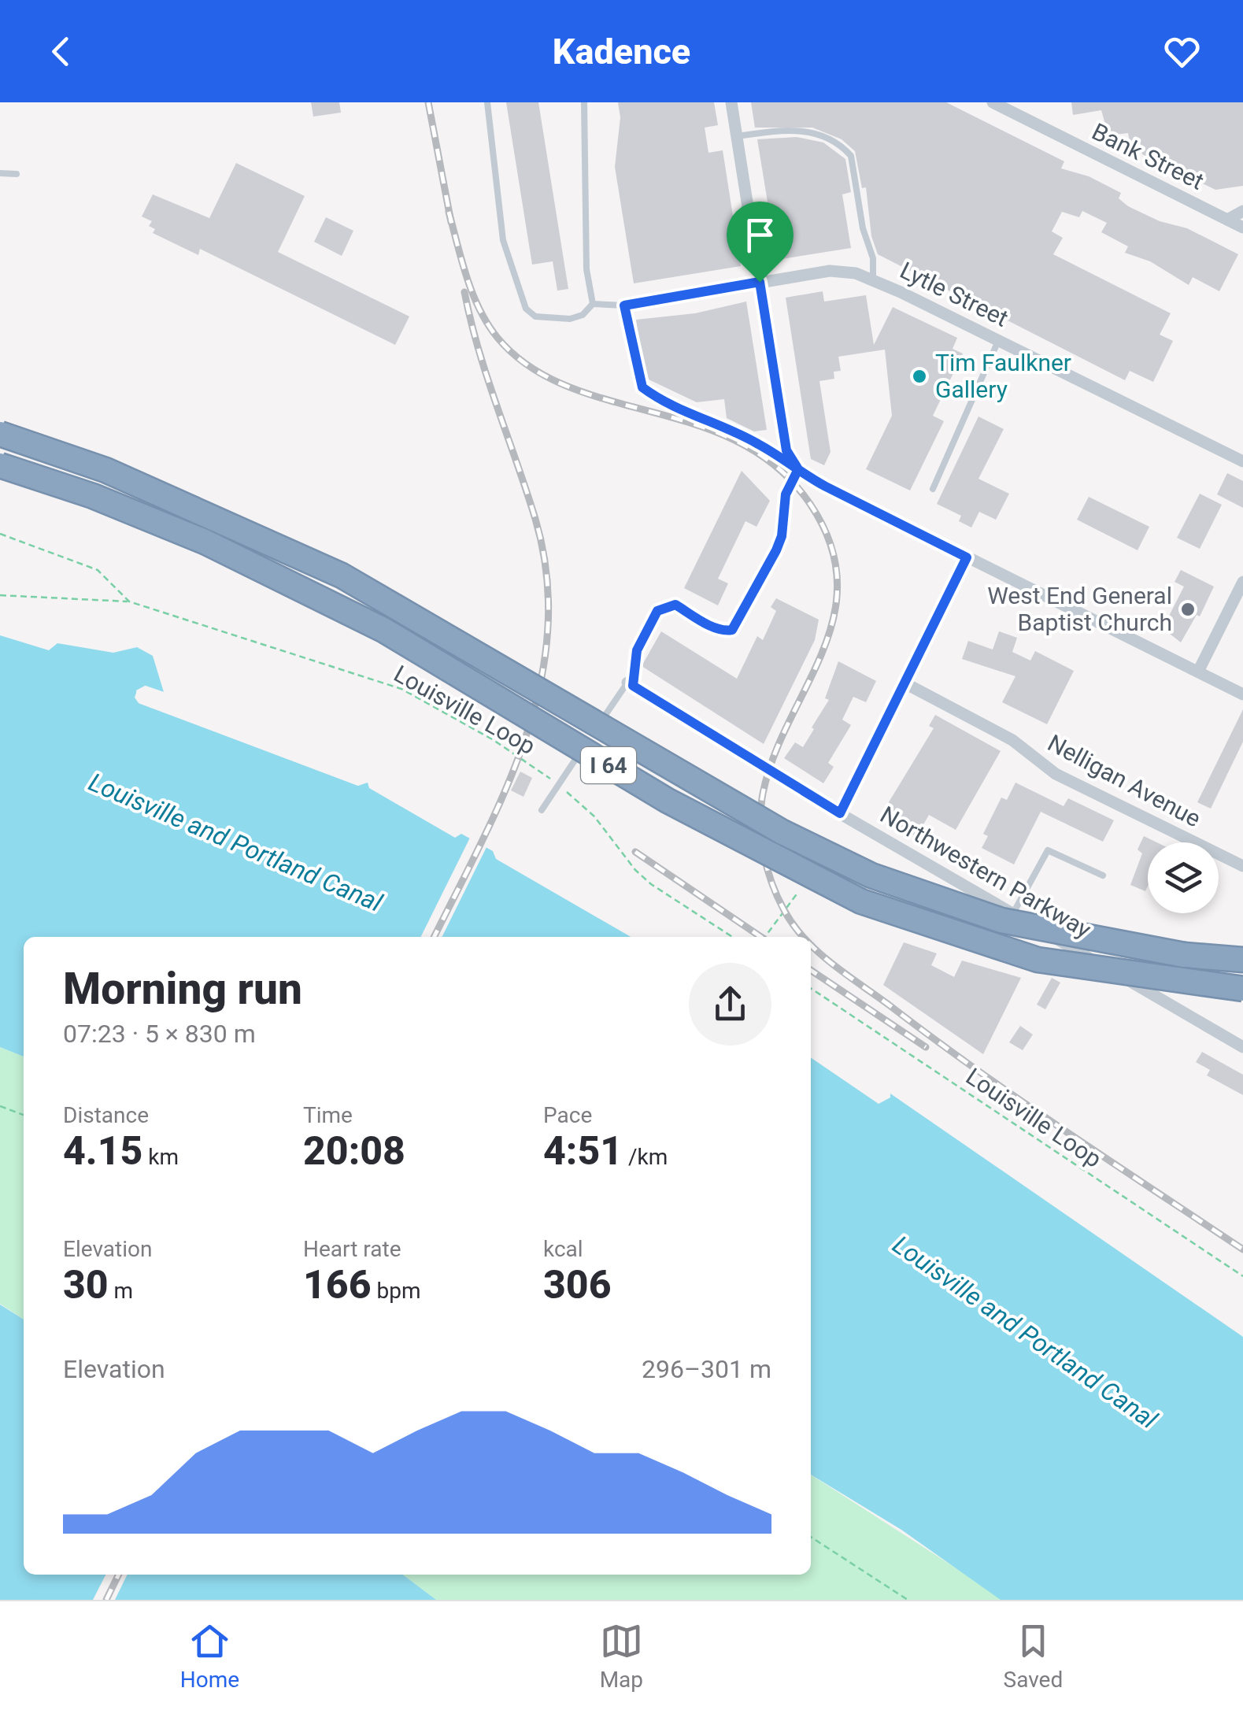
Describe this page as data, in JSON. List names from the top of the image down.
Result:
{
  "streets": {
    "highway": ["I 64"],
    "street": [
      "Bank Street",
      "Lytle Street",
      "Nelligan Avenue",
      "Northwestern Parkway"
    ],
    "path": ["Louisville Loop"]
  },
  "water": ["Louisville and Portland Canal"],
  "places": ["Tim Faulkner Gallery", "West End General Baptist Church"],
  "page": {
    "header": "Kadence",
    "heading": ["Morning run", "07:23 · 5 × 830 m"],
    "stats": [
      ["Distance", "4.15 km"],
      ["Time", "20:08"],
      ["Pace", "4:51 /km"],
      ["Elevation", "30 m"],
      ["Heart rate", "166 bpm"],
      ["kcal", "306"]
    ],
    "chart": ["Elevation", "296–301 m"],
    "tabs": ["Home", "Map", "Saved"]
  }
}
